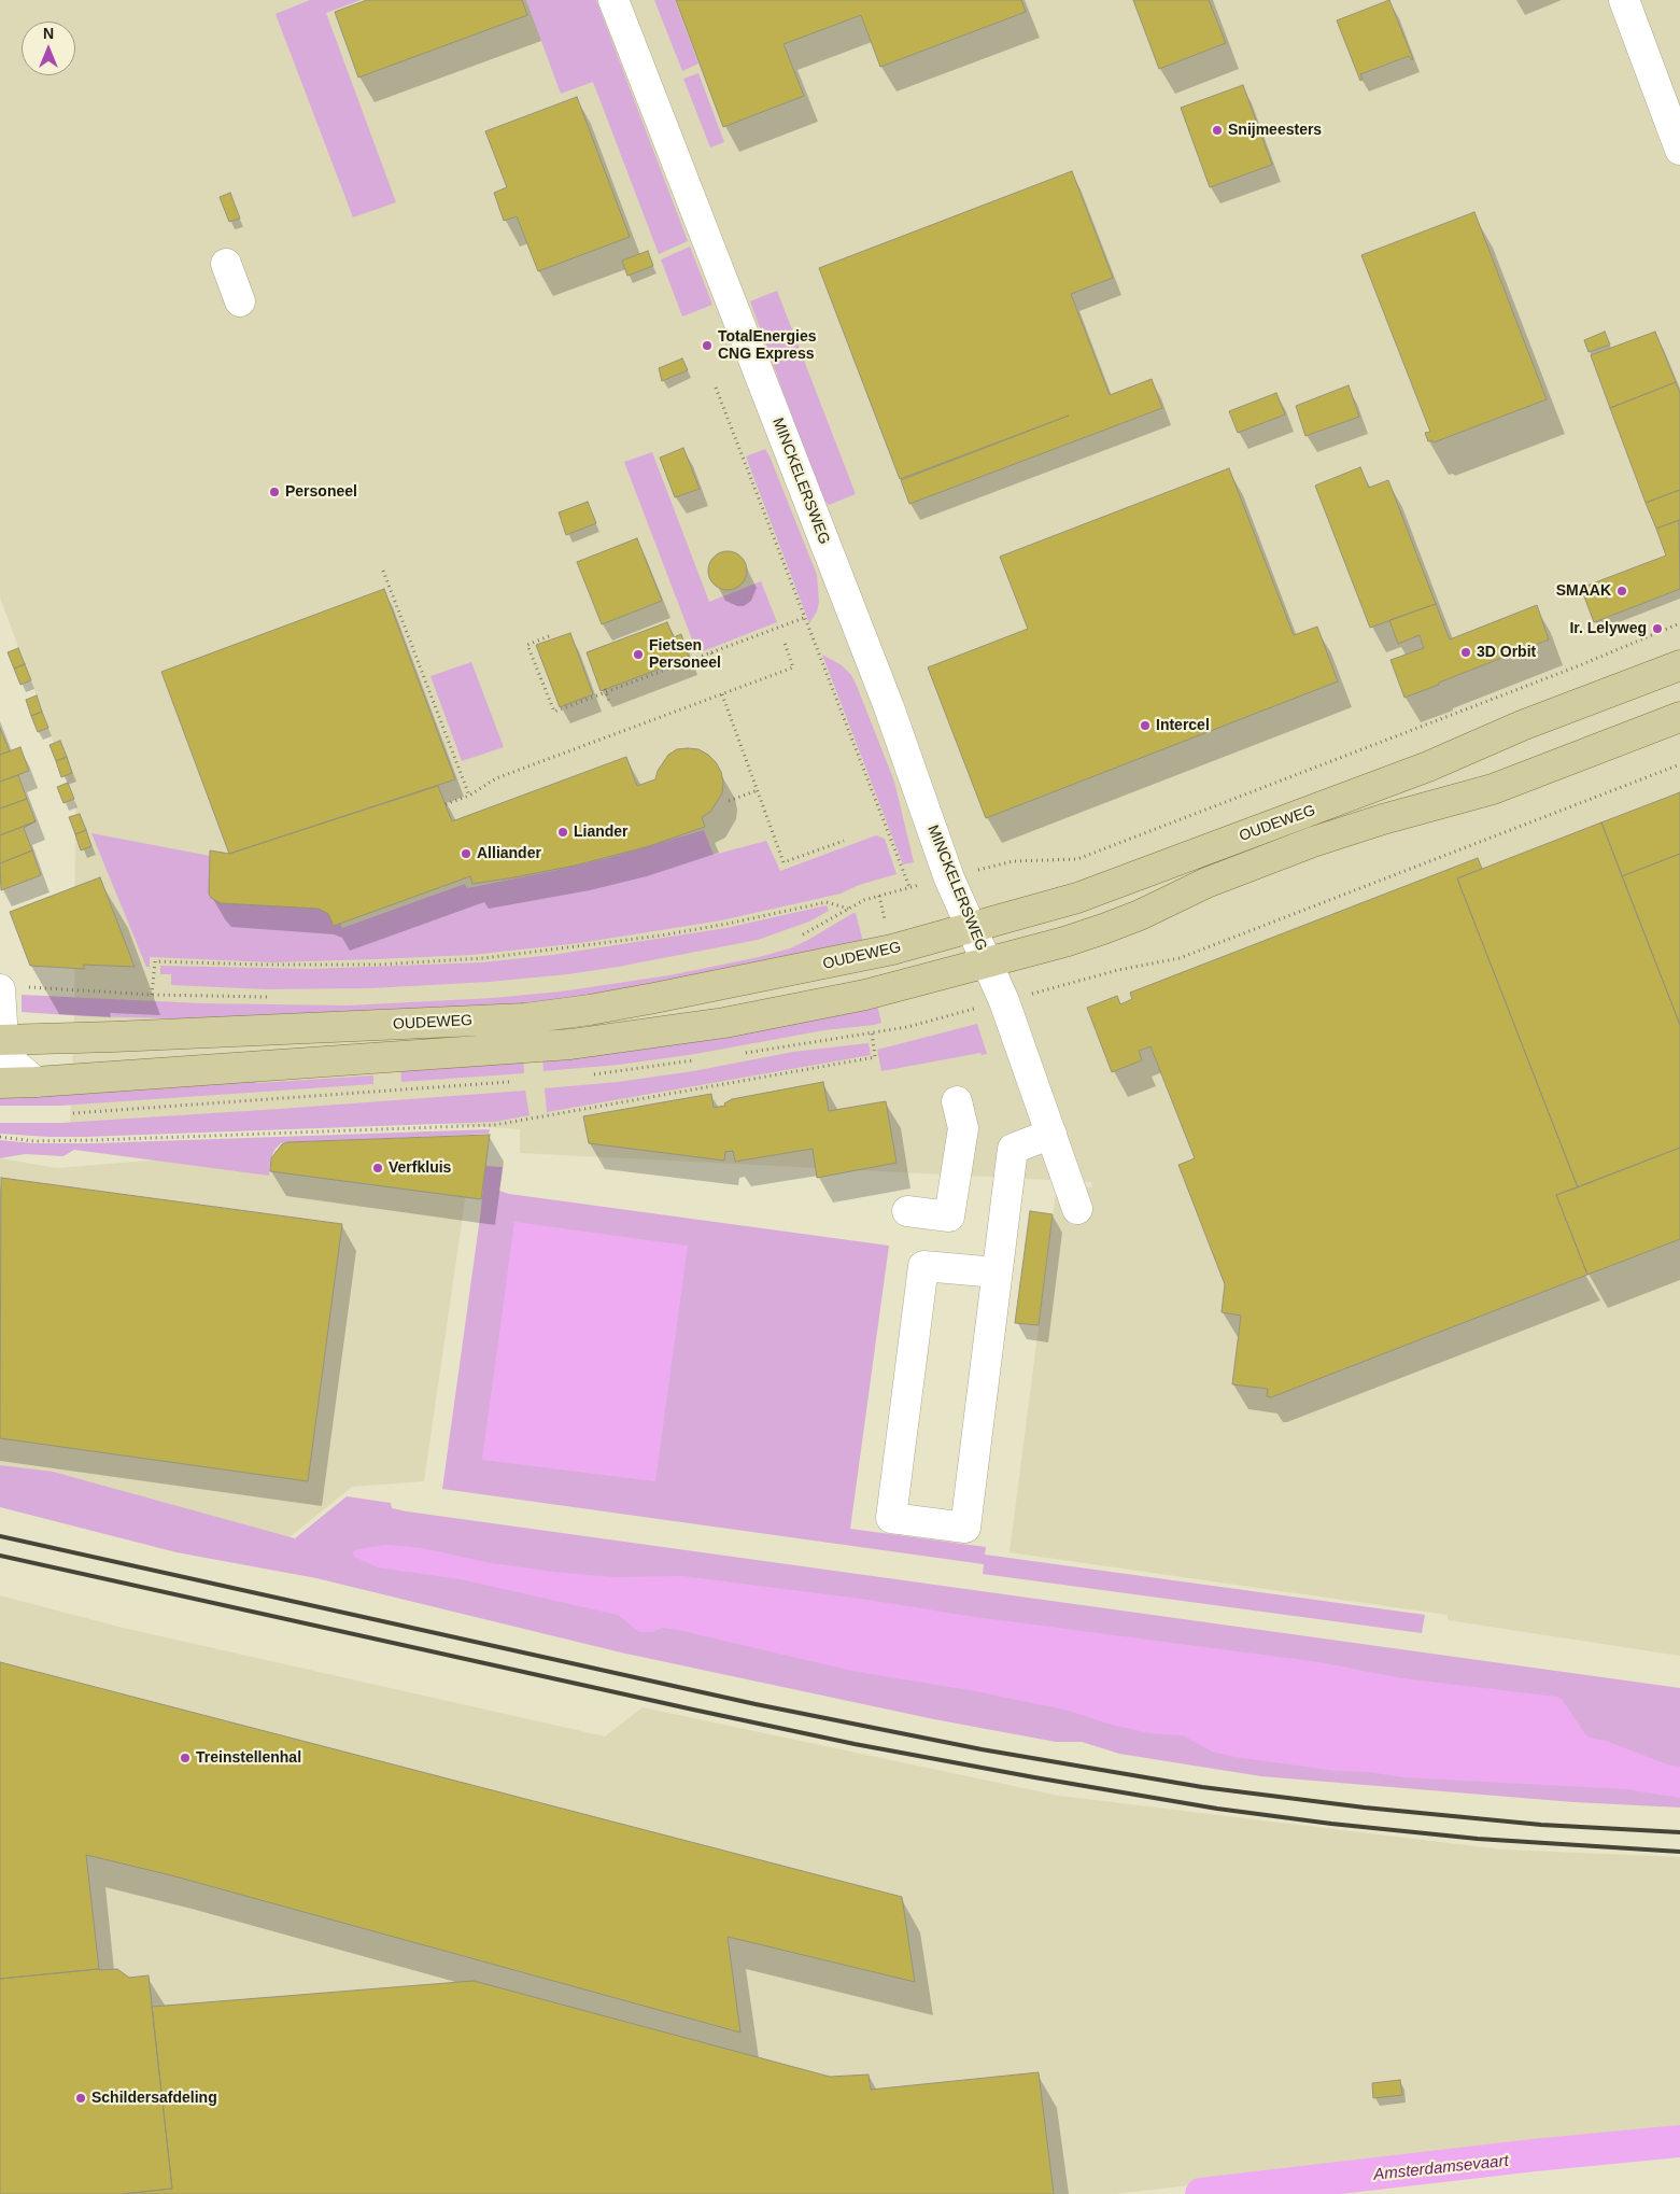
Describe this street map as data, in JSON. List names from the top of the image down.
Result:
{
  "streets": {
    "main road": ["OUDEWEG"],
    "street": ["MINCKELERSWEG"]
  },
  "crossings": [
    ["MINCKELERSWEG", "OUDEWEG"]
  ],
  "water": ["Amsterdamsevaart"],
  "places": [
    "Snijmeesters",
    "TotalEnergies CNG Express",
    "Personeel",
    "SMAAK",
    "Ir. Lelyweg",
    "3D Orbit",
    "Fietsen Personeel",
    "Intercel",
    "Liander",
    "Alliander",
    "Verfkluis",
    "Treinstellenhal",
    "Schildersafdeling"
  ],
  "north": "top"
}
